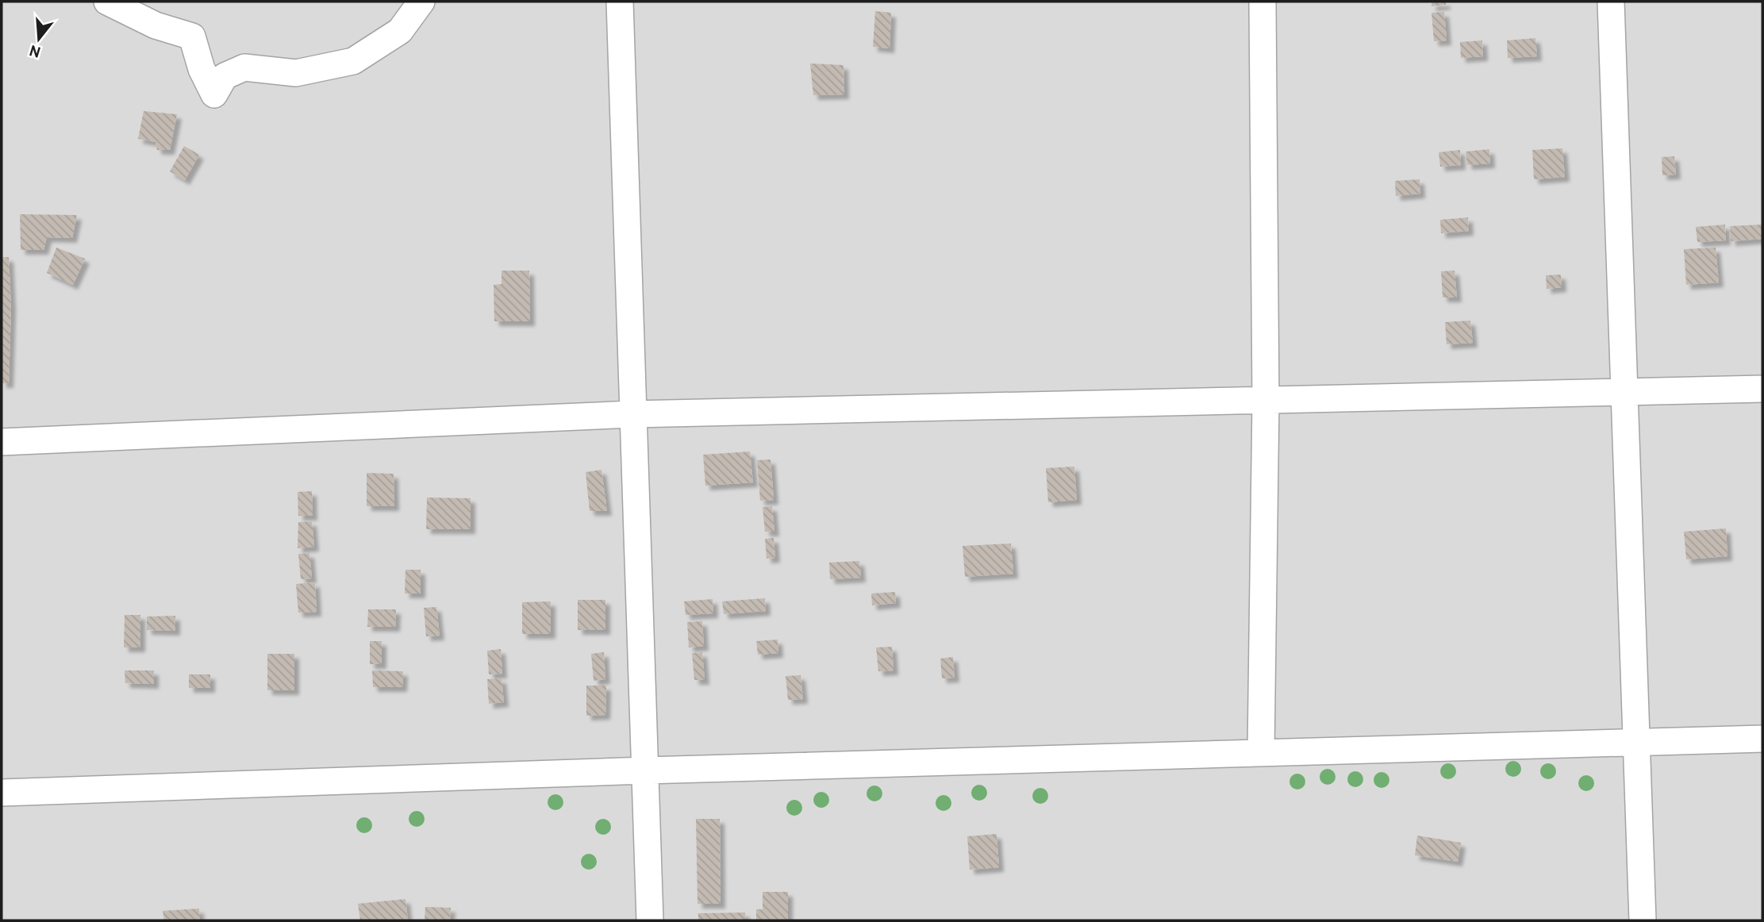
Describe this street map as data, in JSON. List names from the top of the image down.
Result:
{
  "north": "bottom"
}
